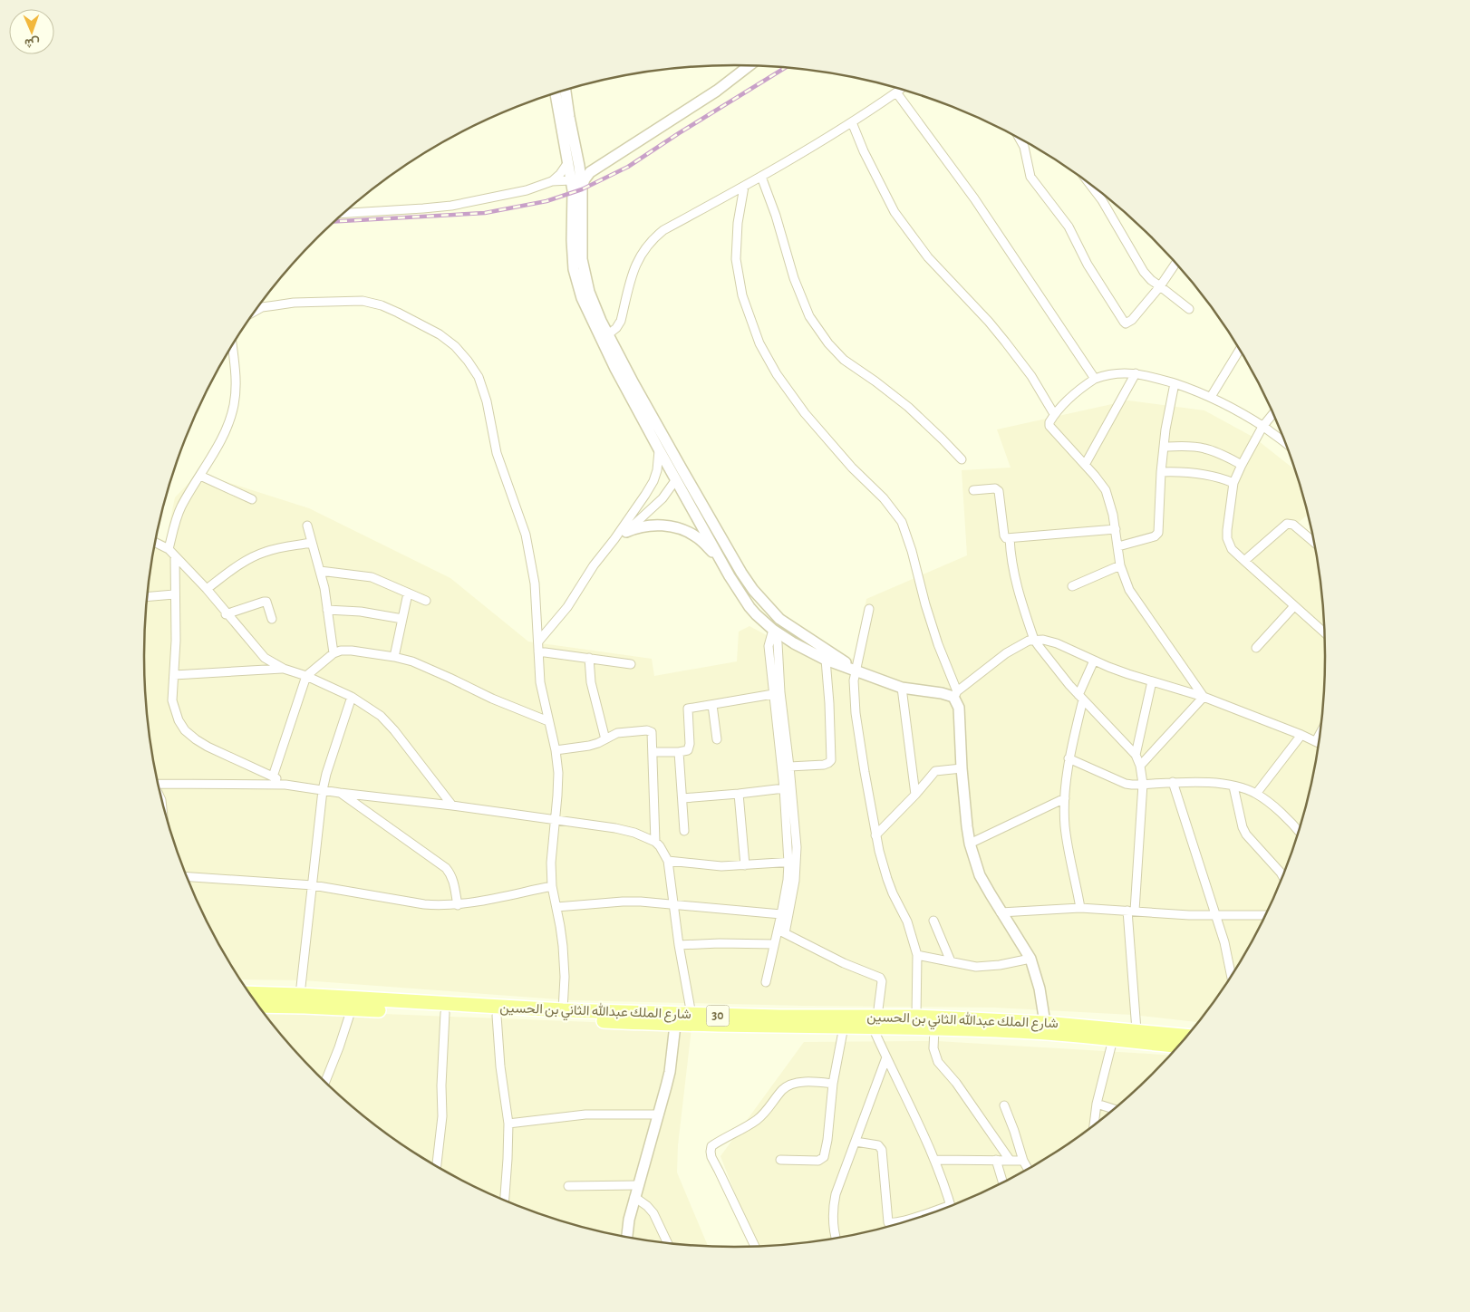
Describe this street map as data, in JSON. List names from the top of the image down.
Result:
{
  "streets": {
    "main road": ["شارع الملك عبدالله الثاني بن الحسين", "30"]
  },
  "north": "bottom"
}
